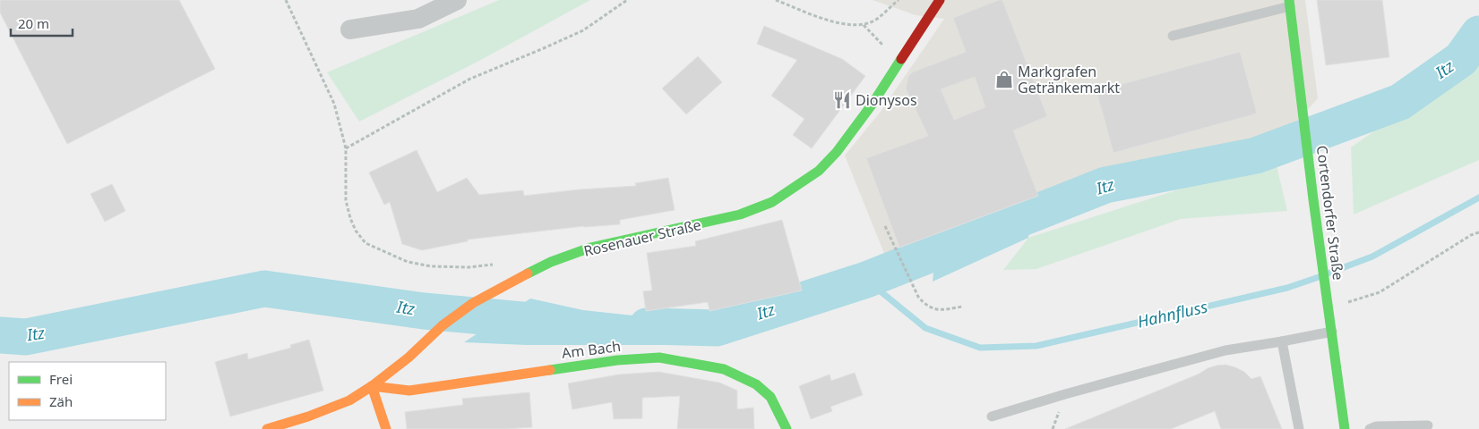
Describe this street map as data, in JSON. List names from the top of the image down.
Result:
{
  "streets": {
    "street": ["Cortendorfer Straße", "Rosenauer Straße", "Am Bach"]
  },
  "crossings": [
    ["Rosenauer Straße", "Am Bach"]
  ],
  "water": ["Itz", "Hahnfluss"],
  "places": {
    "shop": ["Markgrafen Getränkemarkt"],
    "restaurant": ["Dionysos"]
  },
  "legend": ["Frei", "Zäh"],
  "scale_bar": "20 m"
}
